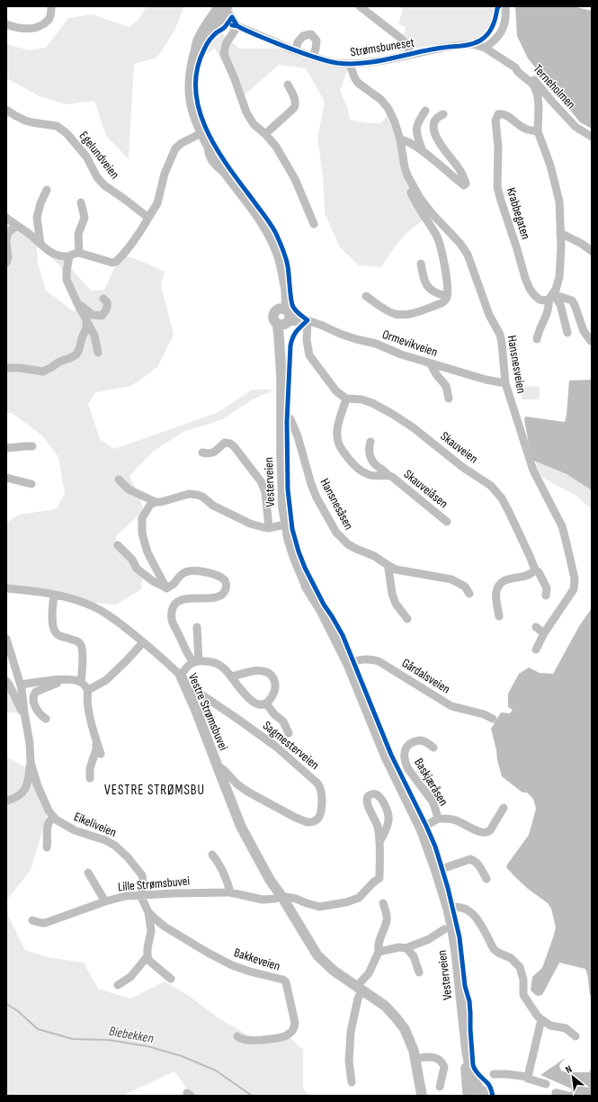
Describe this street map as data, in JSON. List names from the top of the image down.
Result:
{
  "streets": {
    "main road": ["Vesterveien", "Vestre Strømsbuvei"],
    "street": [
      "Strømsbuneset",
      "Terneholmen",
      "Egelundveien",
      "Krabbegaten",
      "Ormevikveien",
      "Hansnesveien",
      "Skauveien",
      "Skauveiåsen",
      "Hansnesåsen",
      "Gårdalsveien",
      "Sagmesterveien",
      "Baskjæråsen",
      "Eikeliveien",
      "Lille Strømsbuvei",
      "Bakkeveien"
    ]
  },
  "crossings": [
    ["Strømsbuneset", "Terneholmen"],
    ["Strømsbuneset", "Krabbegaten"],
    ["Strømsbuneset", "Hansnesveien"],
    ["Strømsbuneset", "Vesterveien"],
    ["Ormevikveien", "Hansnesveien"],
    ["Ormevikveien", "Vesterveien"],
    ["Skauveien", "Skauveiåsen"],
    ["Vesterveien", "Hansnesåsen"],
    ["Vesterveien", "Gårdalsveien"],
    ["Vesterveien", "Baskjæråsen"],
    ["Vestre Strømsbuvei", "Sagmesterveien"],
    ["Vestre Strømsbuvei", "Lille Strømsbuvei"],
    ["Eikeliveien", "Lille Strømsbuvei"],
    ["Eikeliveien", "Bakkeveien"],
    ["Lille Strømsbuvei", "Bakkeveien"]
  ],
  "districts": ["VESTRE STRØMSBU"],
  "water": ["Biebekken"],
  "north": "top left"
}
